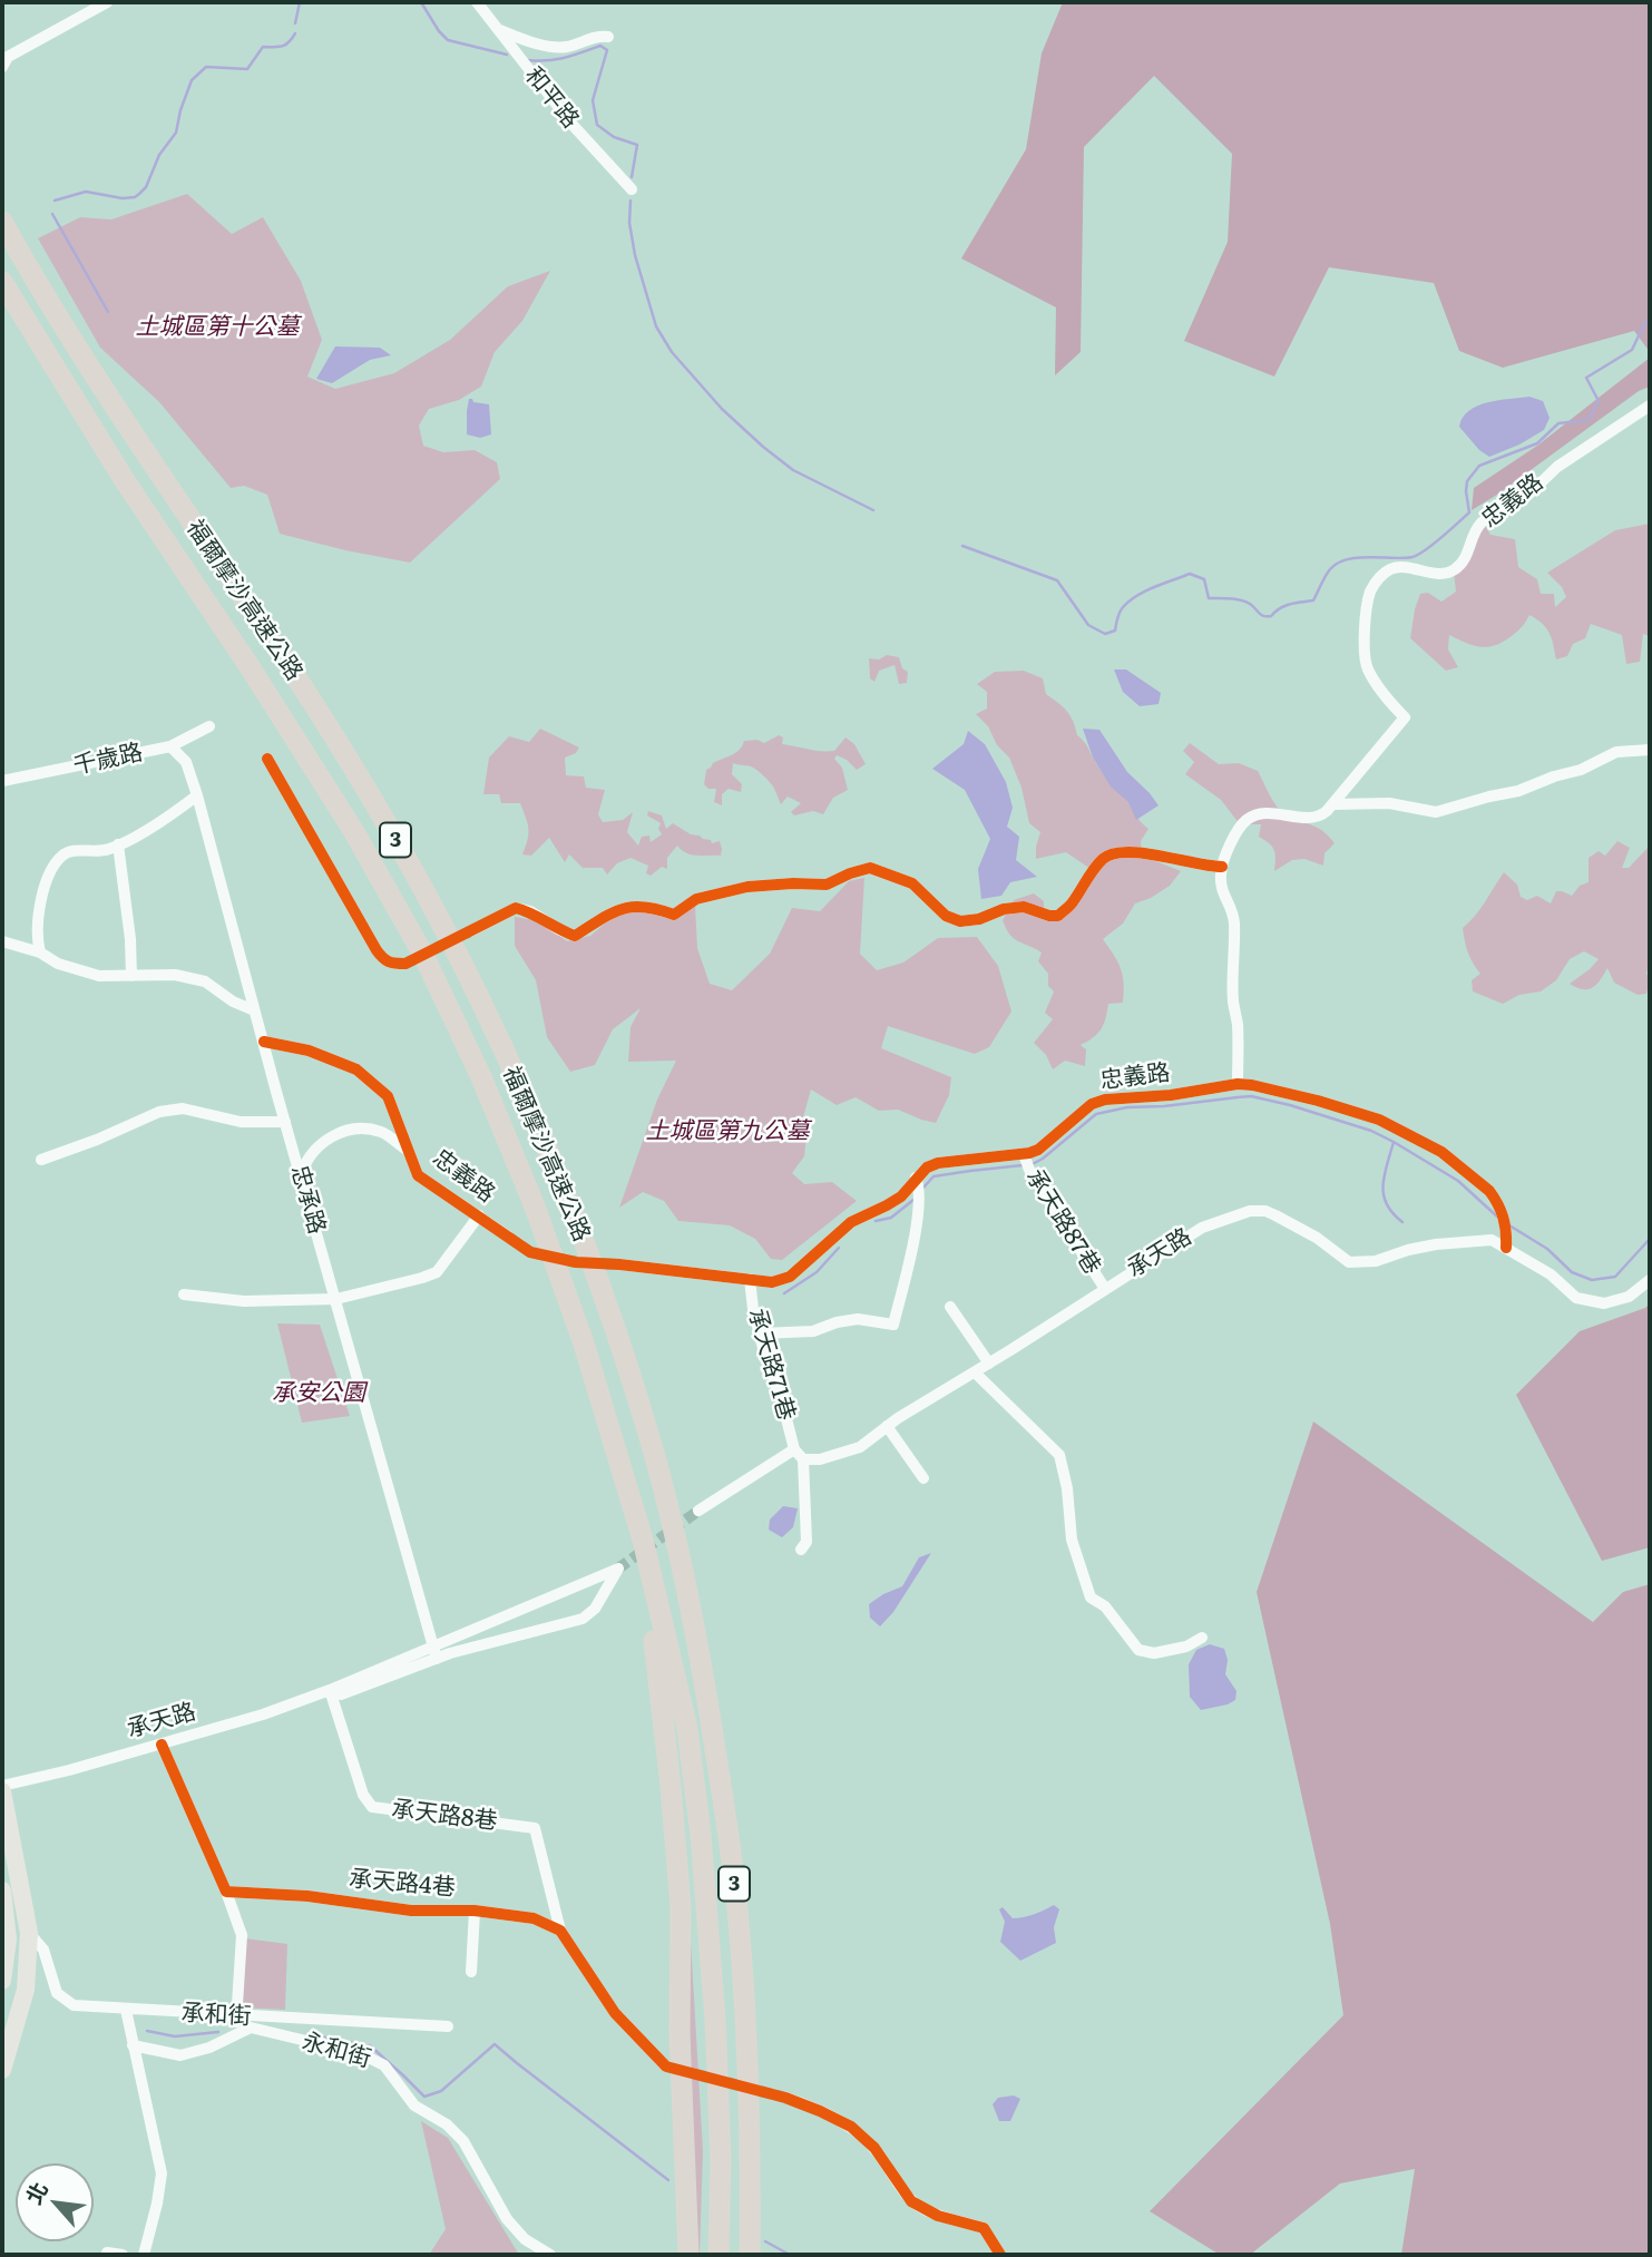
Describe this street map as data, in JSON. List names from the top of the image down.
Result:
{
  "streets": {
    "highway": ["福爾摩沙高速公路", "3"],
    "street": [
      "和平路",
      "忠義路",
      "千歲路",
      "忠承路",
      "承天路87巷",
      "承天路",
      "承天路71巷",
      "承天路8巷",
      "承天路4巷",
      "承和街",
      "永和街"
    ]
  },
  "crossings": [
    ["忠義路", "忠承路"],
    ["忠義路", "承天路87巷"],
    ["忠義路", "承天路"],
    ["忠義路", "承天路71巷"],
    ["千歲路", "忠承路"],
    ["忠承路", "承天路"],
    ["承天路87巷", "承天路"],
    ["承天路", "承天路71巷"],
    ["承天路", "承天路8巷"],
    ["承天路8巷", "承天路4巷"]
  ],
  "parks": ["土城區第十公墓", "土城區第九公墓", "承安公園"],
  "north": "top left"
}
